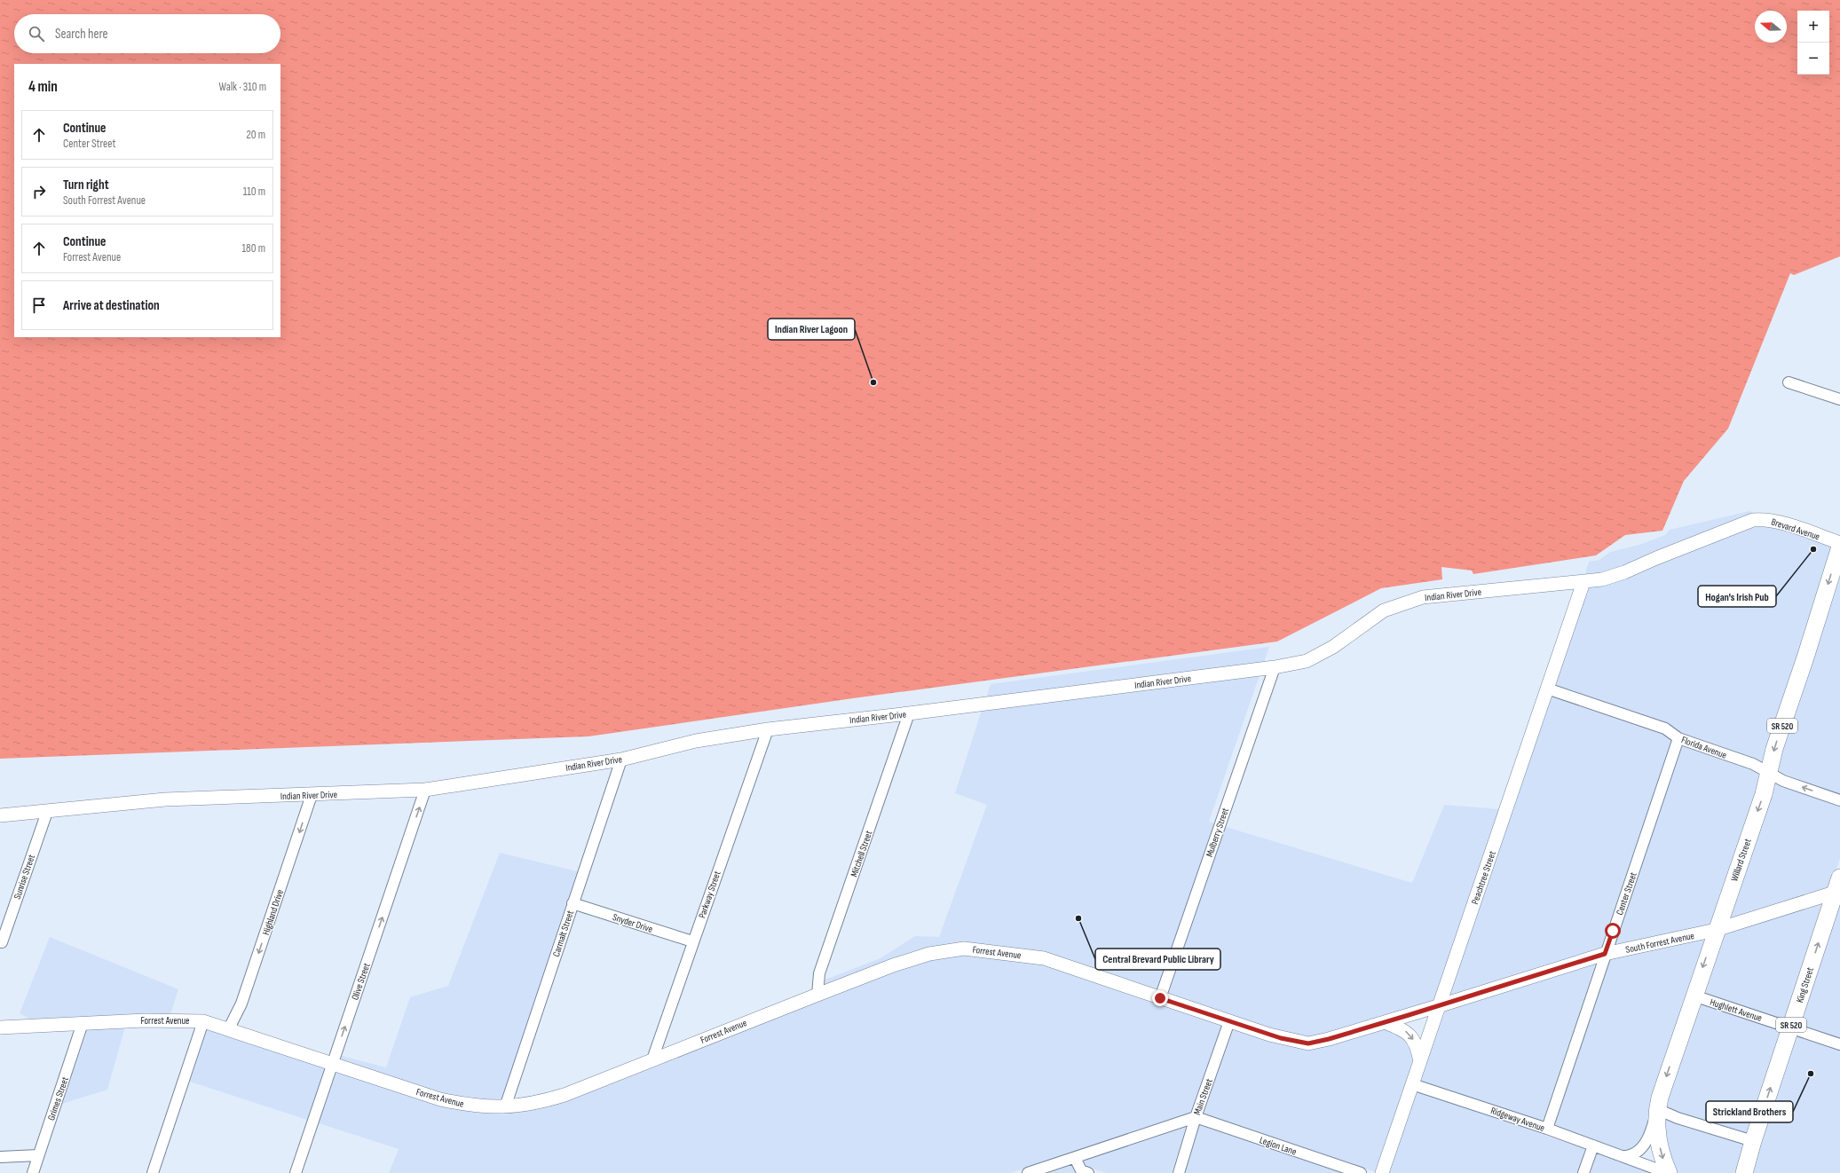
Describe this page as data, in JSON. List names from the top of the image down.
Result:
{
  "streets": {
    "main road": ["SR 520", "Willard Street", "King Street"],
    "street": [
      "Brevard Avenue",
      "Indian River Drive",
      "Florida Avenue",
      "Mulberry Street",
      "Mitchell Street",
      "Sunrise Street",
      "Peachtree Street",
      "Center Street",
      "Parkway Street",
      "Highland Drive",
      "Snyder Drive",
      "Carmalt Street",
      "South Forrest Avenue",
      "Forrest Avenue",
      "Olive Street",
      "Hughlett Avenue",
      "Main Street",
      "Grimes Street",
      "Ridgeway Avenue",
      "Legion Lane"
    ]
  },
  "crossings": [
    ["Brevard Avenue", "Indian River Drive"],
    ["Indian River Drive", "Mulberry Street"],
    ["Indian River Drive", "Mitchell Street"],
    ["Indian River Drive", "Sunrise Street"],
    ["Indian River Drive", "Peachtree Street"],
    ["Indian River Drive", "Parkway Street"],
    ["Indian River Drive", "Highland Drive"],
    ["Indian River Drive", "Carmalt Street"],
    ["Indian River Drive", "Olive Street"],
    ["Florida Avenue", "Willard Street"],
    ["Florida Avenue", "Peachtree Street"],
    ["Florida Avenue", "Center Street"],
    ["Mulberry Street", "Forrest Avenue"],
    ["Mitchell Street", "Forrest Avenue"],
    ["Willard Street", "South Forrest Avenue"],
    ["Willard Street", "Hughlett Avenue"],
    ["Peachtree Street", "South Forrest Avenue"],
    ["Peachtree Street", "Forrest Avenue"],
    ["Peachtree Street", "Ridgeway Avenue"],
    ["Center Street", "South Forrest Avenue"],
    ["Center Street", "Ridgeway Avenue"],
    ["Parkway Street", "Snyder Drive"],
    ["Parkway Street", "Forrest Avenue"],
    ["Highland Drive", "Forrest Avenue"],
    ["Snyder Drive", "Carmalt Street"],
    ["Carmalt Street", "Forrest Avenue"],
    ["South Forrest Avenue", "Forrest Avenue"],
    ["South Forrest Avenue", "King Street"],
    ["Forrest Avenue", "Olive Street"],
    ["Forrest Avenue", "Main Street"],
    ["Forrest Avenue", "Grimes Street"],
    ["King Street", "Hughlett Avenue"],
    ["Main Street", "Legion Lane"]
  ],
  "one_way": [
    "Willard Street",
    "Highland Drive",
    "Olive Street",
    "King Street"
  ],
  "places": [
    "Indian River Lagoon",
    "Hogan's Irish Pub",
    "Central Brevard Public Library",
    "Strickland Brothers"
  ],
  "north": "left",
  "page": {
    "map_buttons": ["+", "−"],
    "search": "Search here",
    "heading": ["4 min", "Walk · 310 m"],
    "list": [
      ["Continue", "Center Street", "20 m"],
      ["Turn right", "South Forrest Avenue", "110 m"],
      ["Continue", "Forrest Avenue", "180 m"],
      "Arrive at destination"
    ]
  }
}
